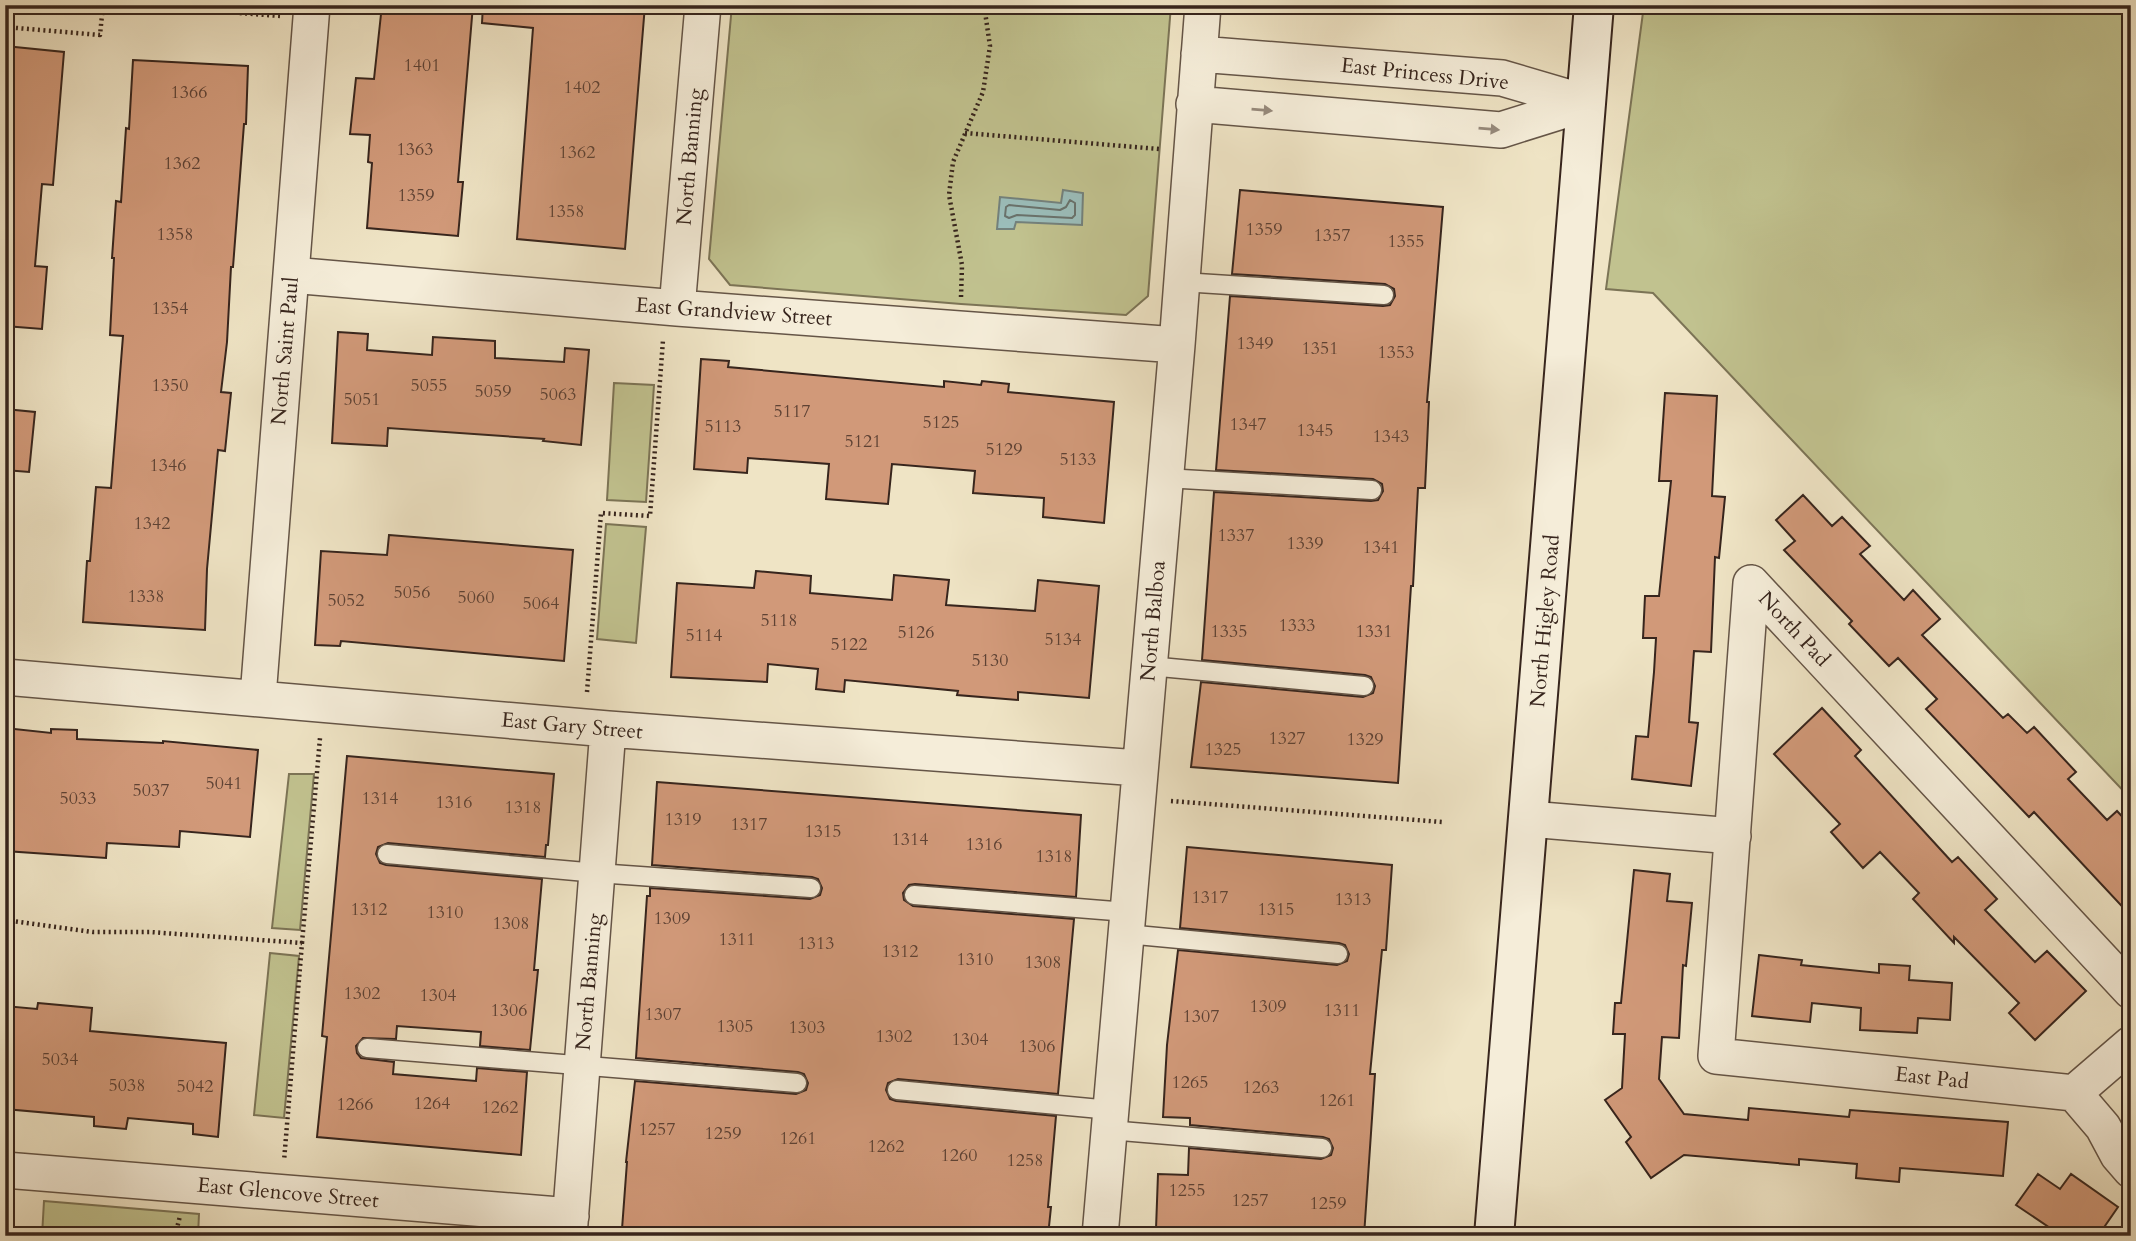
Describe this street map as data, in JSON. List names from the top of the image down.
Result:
{
  "streets": {
    "main road": ["North Higley Road"],
    "street": [
      "East Princess Drive",
      "North Banning",
      "East Grandview Street",
      "North Saint Paul",
      "North Balboa",
      "North Pad",
      "East Gary Street",
      "East Pad",
      "East Glencove Street"
    ]
  },
  "crossings": [
    ["East Princess Drive", "North Balboa"],
    ["East Princess Drive", "North Higley Road"],
    ["North Banning", "East Grandview Street"],
    ["North Banning", "East Gary Street"],
    ["North Banning", "East Glencove Street"],
    ["East Grandview Street", "North Saint Paul"],
    ["East Grandview Street", "North Balboa"],
    ["North Saint Paul", "East Gary Street"],
    ["North Balboa", "East Gary Street"],
    ["North Pad", "East Pad"]
  ],
  "house_numbers": [
    "1401",
    "1402",
    "1366",
    "1363",
    "1362",
    "1362",
    "1359",
    "1358",
    "1359",
    "1358",
    "1357",
    "1355",
    "1354",
    "1349",
    "1351",
    "1353",
    "1350",
    "5055",
    "5059",
    "5063",
    "5051",
    "5117",
    "5125",
    "1347",
    "5113",
    "1345",
    "1343",
    "5121",
    "5129",
    "5133",
    "1346",
    "1342",
    "1337",
    "1339",
    "1341",
    "5056",
    "1338",
    "5060",
    "5052",
    "5064",
    "5118",
    "1333",
    "1335",
    "1331",
    "5126",
    "5114",
    "5134",
    "5122",
    "5130",
    "1327",
    "1329",
    "1325",
    "5041",
    "5037",
    "5033",
    "1314",
    "1316",
    "1318",
    "1319",
    "1317",
    "1315",
    "1314",
    "1316",
    "1318",
    "1317",
    "1313",
    "1312",
    "1315",
    "1310",
    "1309",
    "1308",
    "1311",
    "1313",
    "1312",
    "1310",
    "1308",
    "1302",
    "1304",
    "1309",
    "1306",
    "1311",
    "1307",
    "1307",
    "1305",
    "1303",
    "1302",
    "1304",
    "1306",
    "5034",
    "1265",
    "5038",
    "5042",
    "1263",
    "1261",
    "1264",
    "1266",
    "1262",
    "1257",
    "1259",
    "1261",
    "1262",
    "1260",
    "1258",
    "1255",
    "1257",
    "1259"
  ]
}
